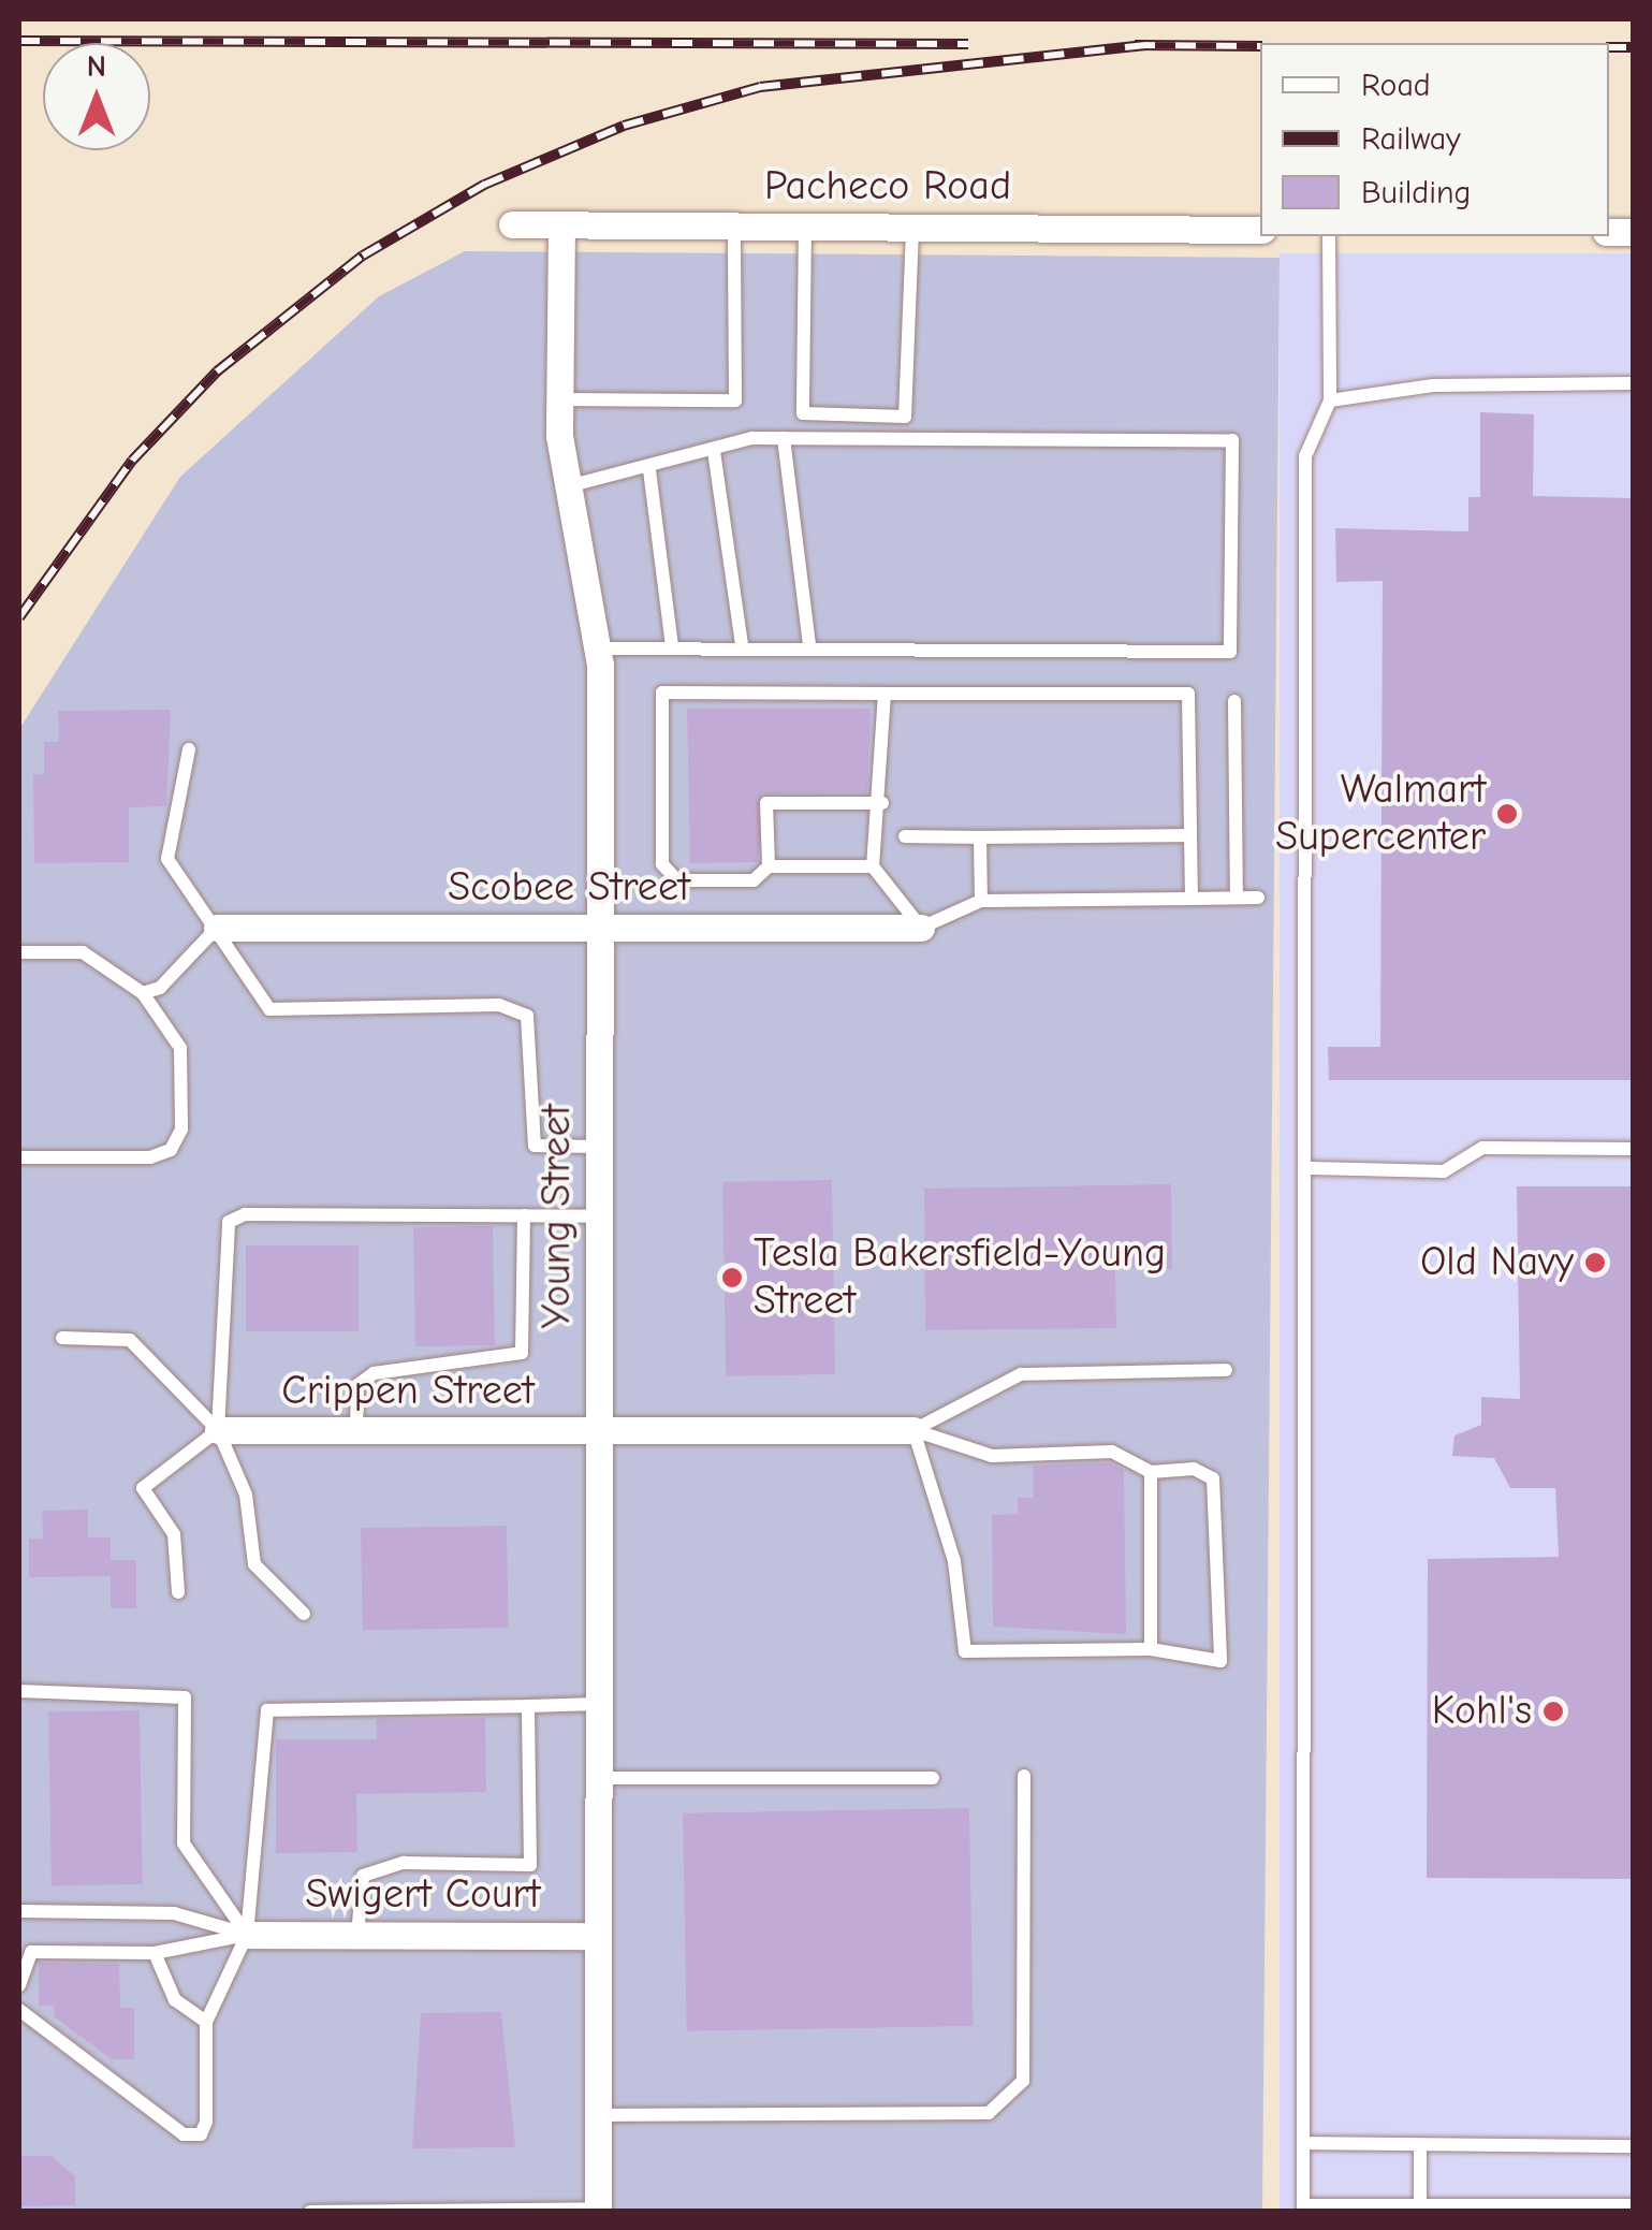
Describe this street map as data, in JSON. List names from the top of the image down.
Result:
{
  "streets": {
    "street": [
      "Pacheco Road",
      "Scobee Street",
      "Young Street",
      "Crippen Street",
      "Swigert Court"
    ]
  },
  "crossings": [
    ["Pacheco Road", "Young Street"],
    ["Scobee Street", "Young Street"],
    ["Young Street", "Crippen Street"],
    ["Young Street", "Swigert Court"]
  ],
  "places": [
    "Walmart Supercenter",
    "Old Navy",
    "Tesla Bakersfield-Young Street",
    "Kohl's"
  ],
  "legend": ["Road", "Railway", "Building"],
  "north": "top"
}
